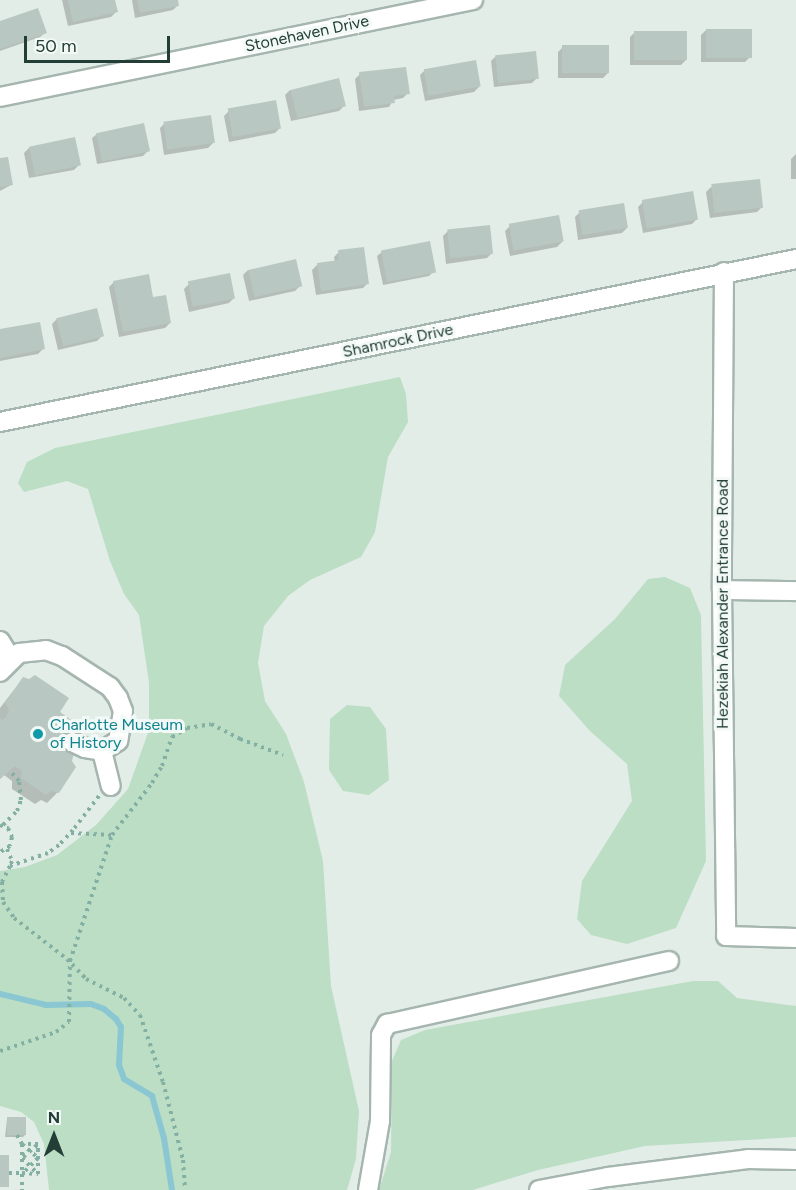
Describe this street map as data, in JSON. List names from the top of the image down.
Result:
{
  "streets": {
    "street": ["Stonehaven Drive", "Shamrock Drive", "Hezekiah Alexander Entrance Road"]
  },
  "crossings": [
    ["Shamrock Drive", "Hezekiah Alexander Entrance Road"]
  ],
  "places": ["Charlotte Museum of History"],
  "scale_bar": "50 m",
  "north": "top"
}
